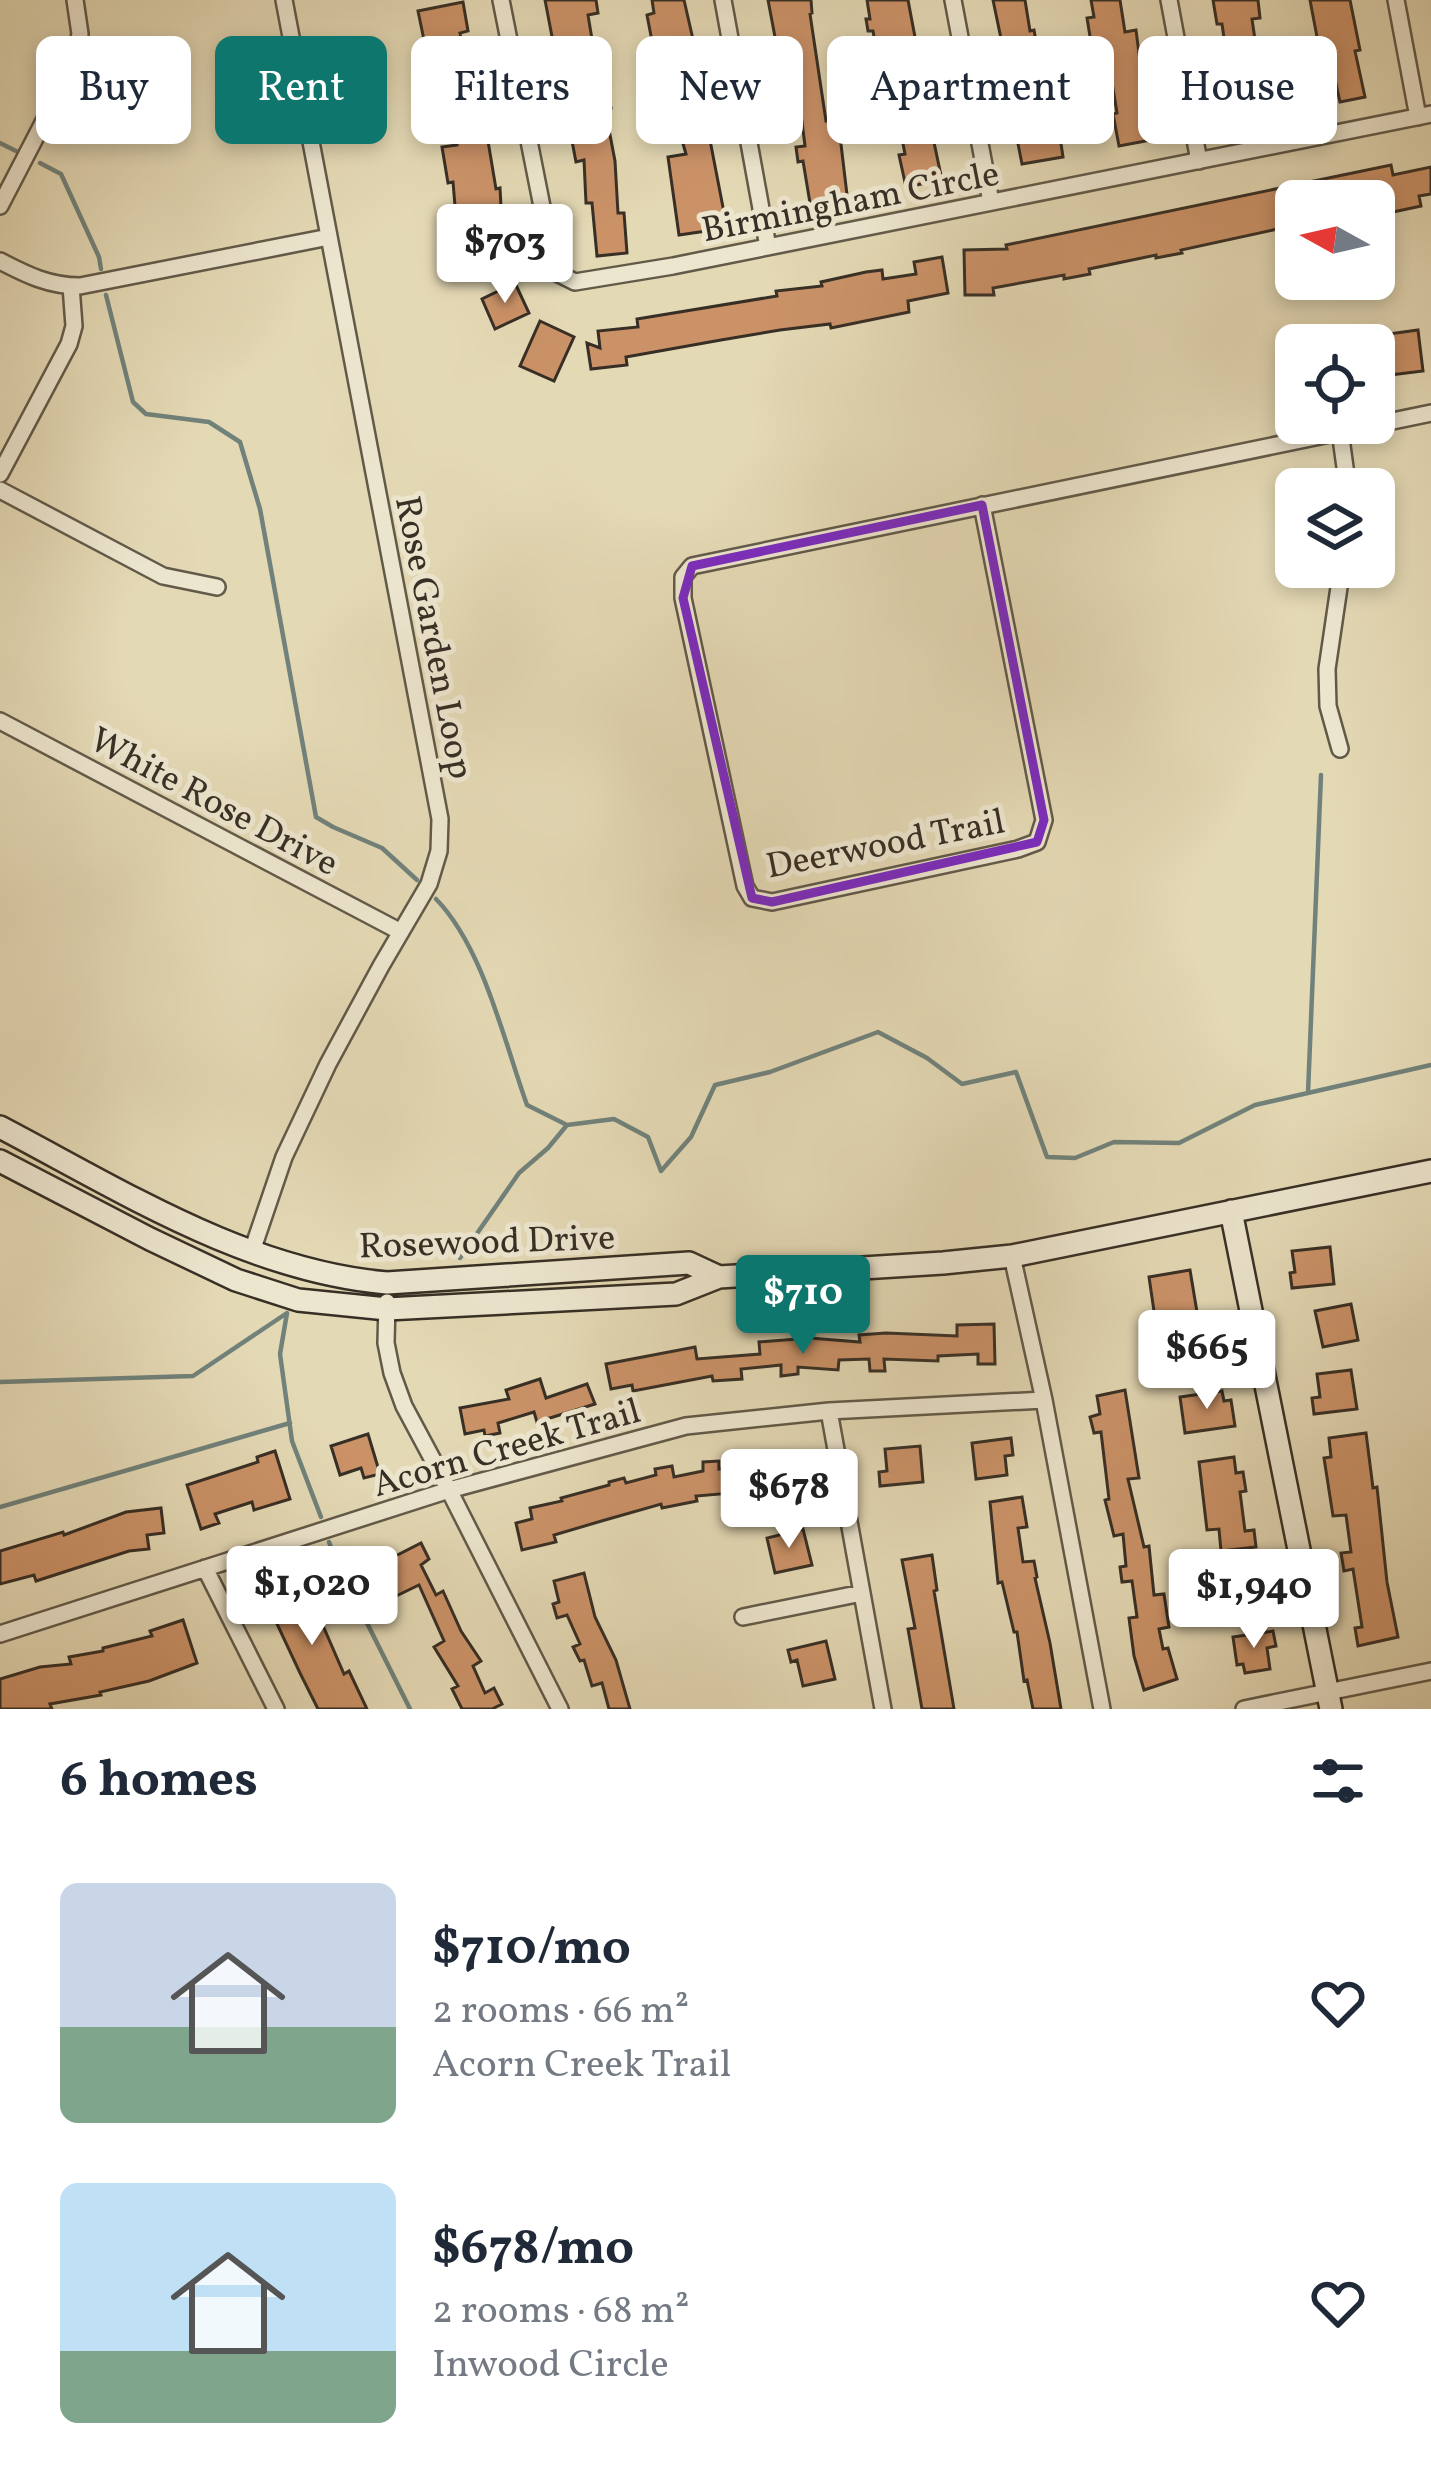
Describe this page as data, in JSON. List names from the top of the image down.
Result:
{
  "streets": {
    "main road": ["Rosewood Drive"],
    "street": [
      "Birmingham Circle",
      "Rose Garden Loop",
      "White Rose Drive",
      "Deerwood Trail",
      "Acorn Creek Trail"
    ]
  },
  "crossings": [
    ["Rose Garden Loop", "White Rose Drive"],
    ["Rose Garden Loop", "Rosewood Drive"]
  ],
  "north": "left",
  "page": {
    "chip": [
      "Buy",
      "Rent",
      "Filters",
      "New",
      "Apartment",
      "House"
    ],
    "price": [
      "$703",
      "$710",
      "$665",
      "$678",
      "$1,020",
      "$1,940"
    ],
    "heading": "6 homes",
    "list": [
      {
        "name": "$710/mo",
        "note": "2 rooms · 66 m² · Acorn Creek Trail"
      },
      {
        "name": "$678/mo",
        "note": "2 rooms · 68 m² · Inwood Circle"
      }
    ]
  }
}
